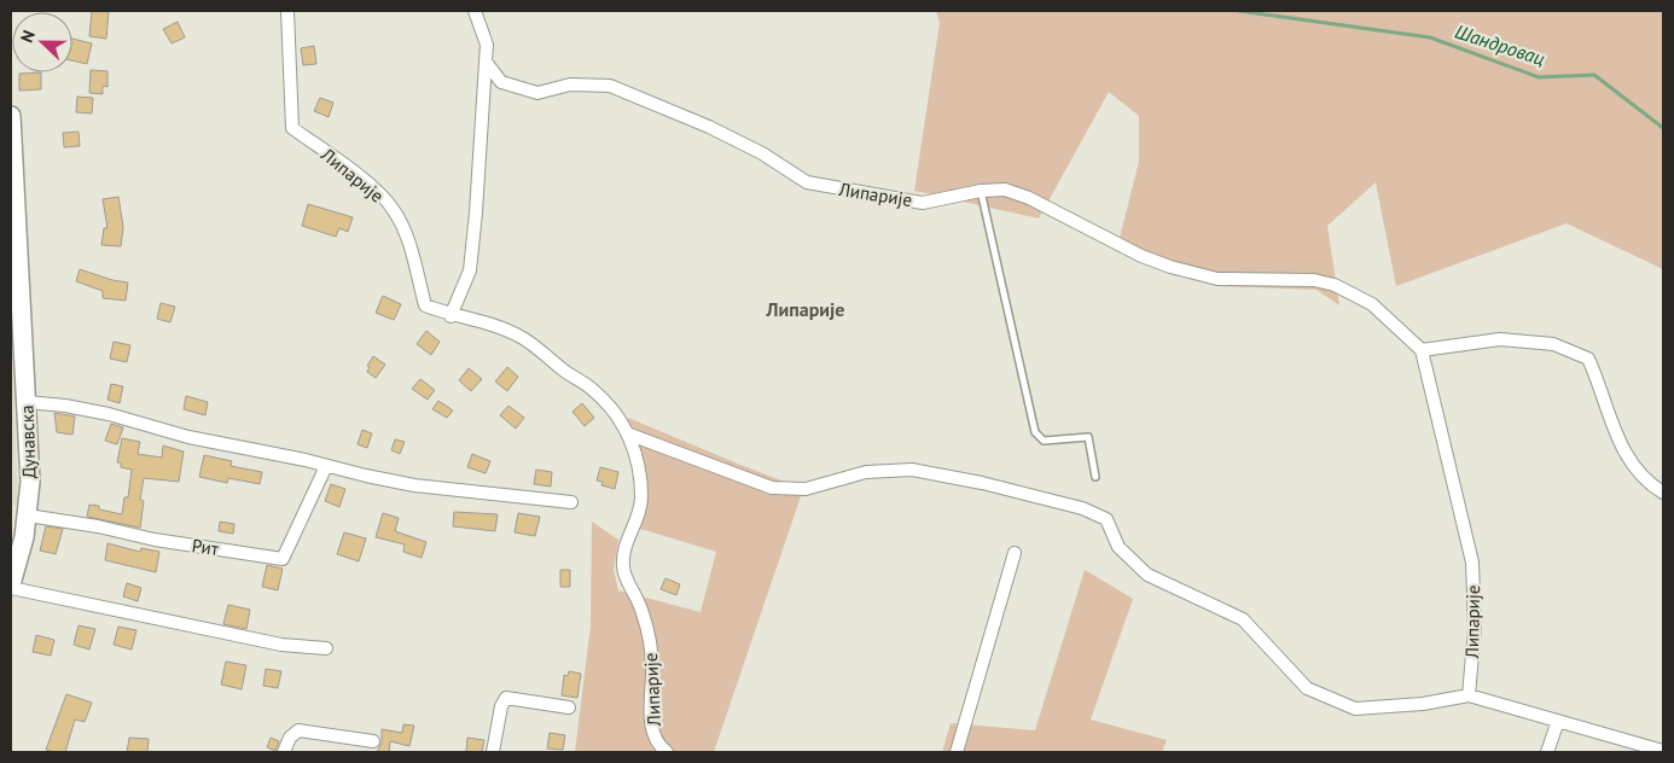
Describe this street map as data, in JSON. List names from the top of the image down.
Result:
{
  "streets": {
    "main road": ["Дунавска"],
    "street": ["Липарије", "Рит"]
  },
  "crossings": [
    ["Дунавска", "Рит"]
  ],
  "districts": ["Липарије"],
  "water": ["Шандровац"],
  "north": "left"
}
